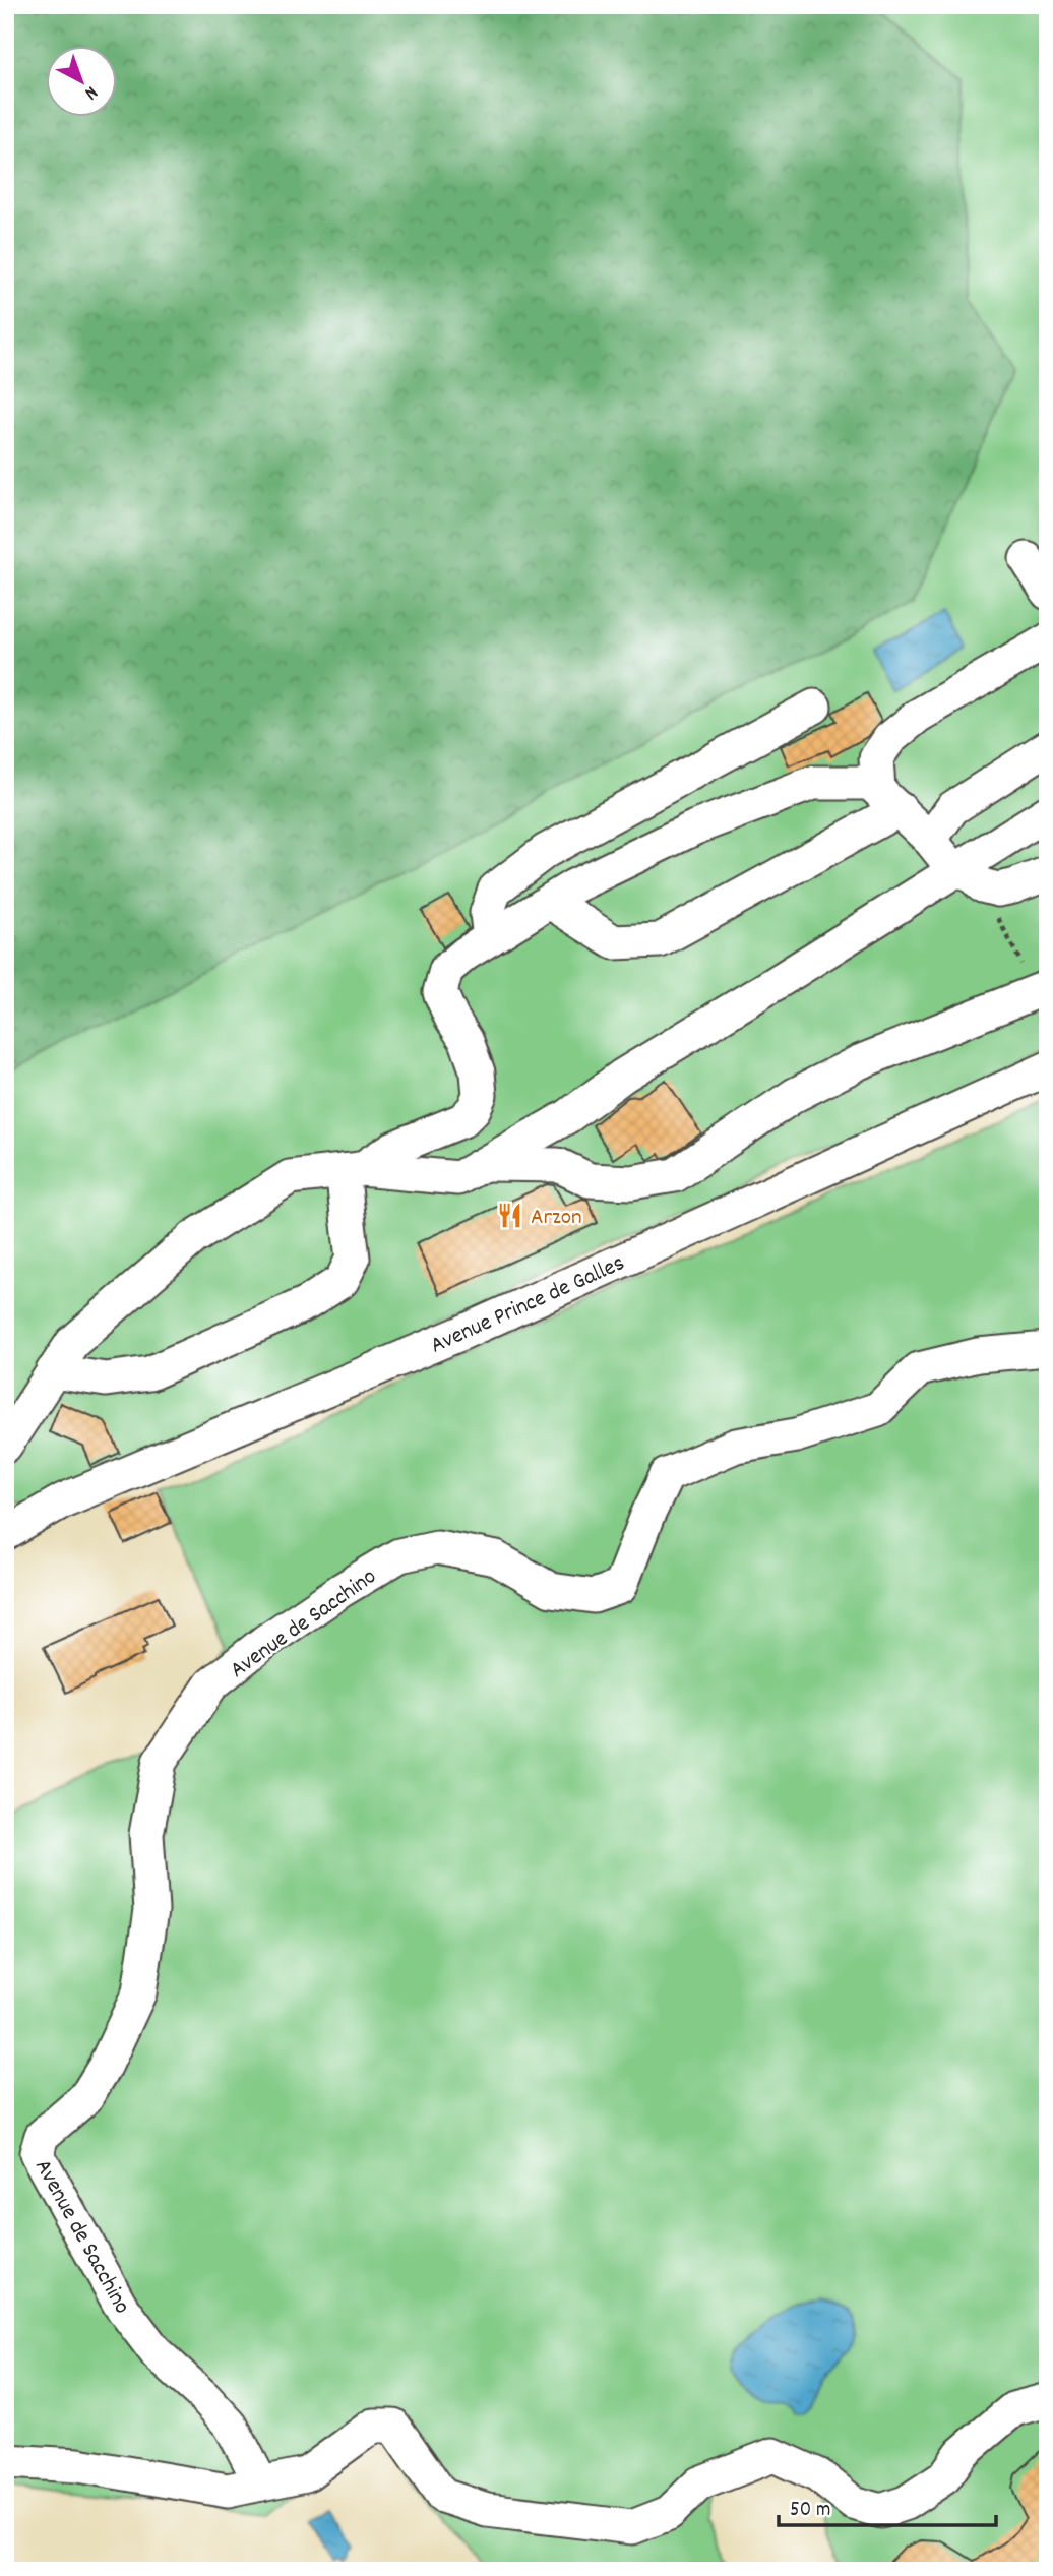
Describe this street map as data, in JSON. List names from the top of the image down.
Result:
{
  "streets": {
    "street": ["Avenue Prince de Galles", "Avenue de Sacchino"]
  },
  "places": {
    "restaurant": ["Arzon"]
  },
  "scale_bar": "50 m",
  "north": "bottom right"
}
